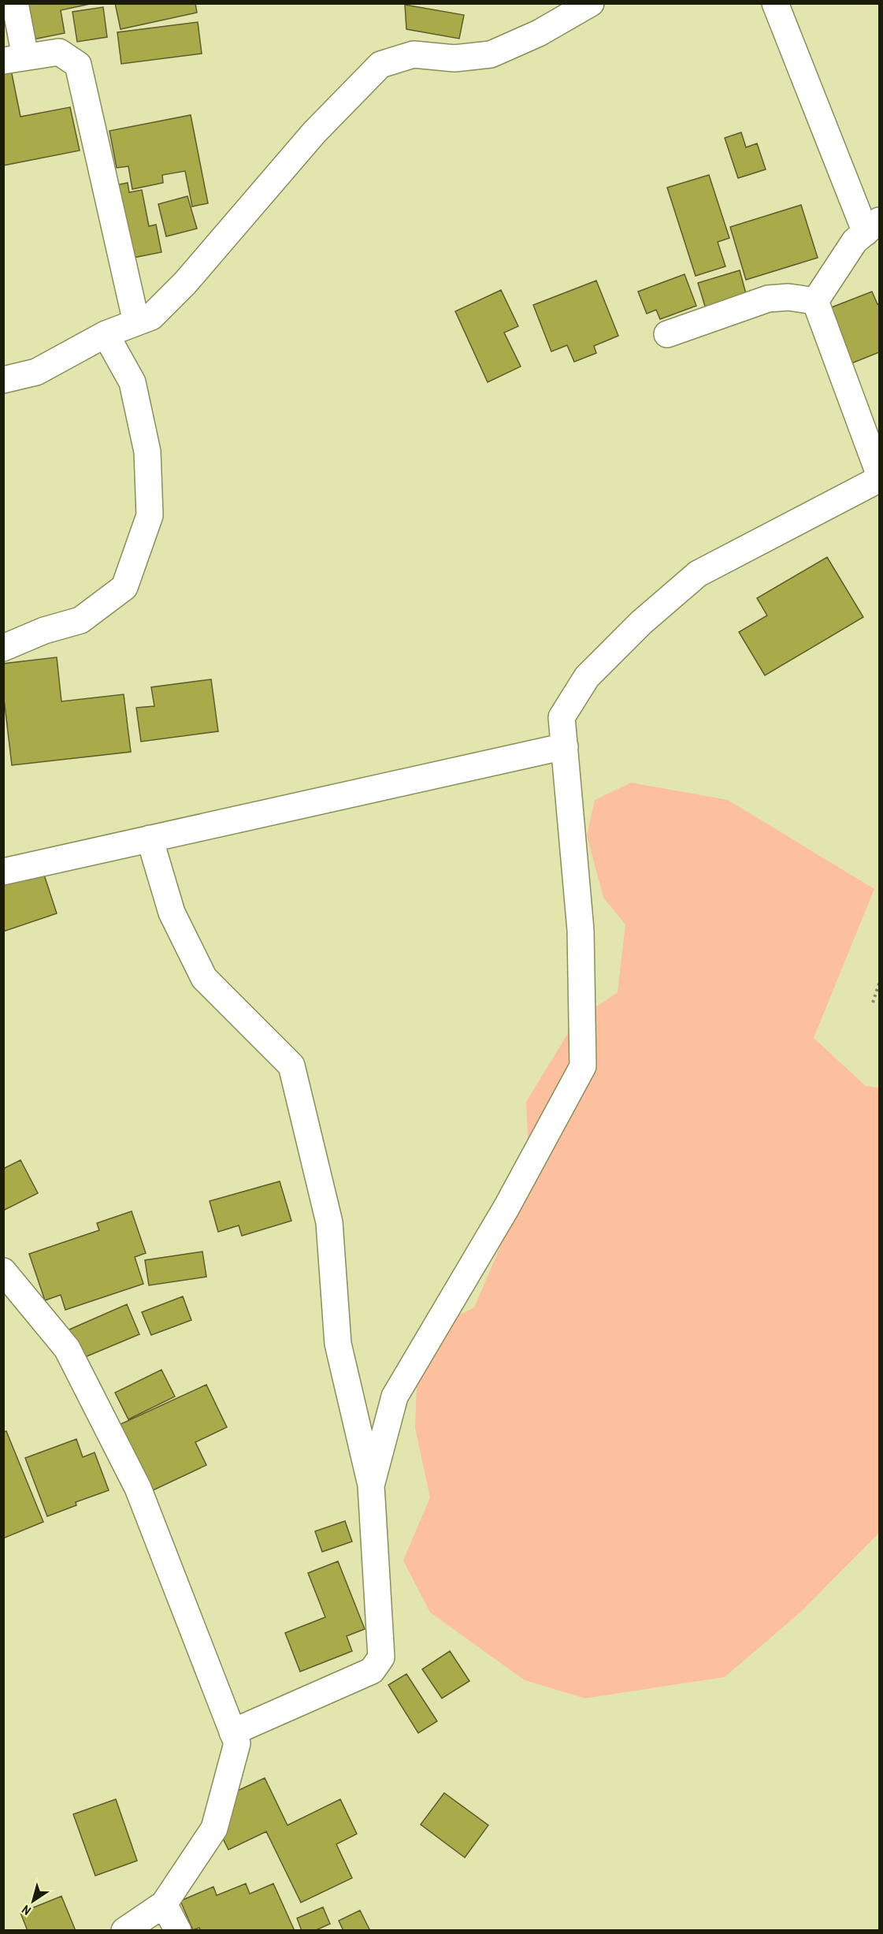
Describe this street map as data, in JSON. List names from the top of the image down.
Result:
{
  "north": "bottom left"
}
